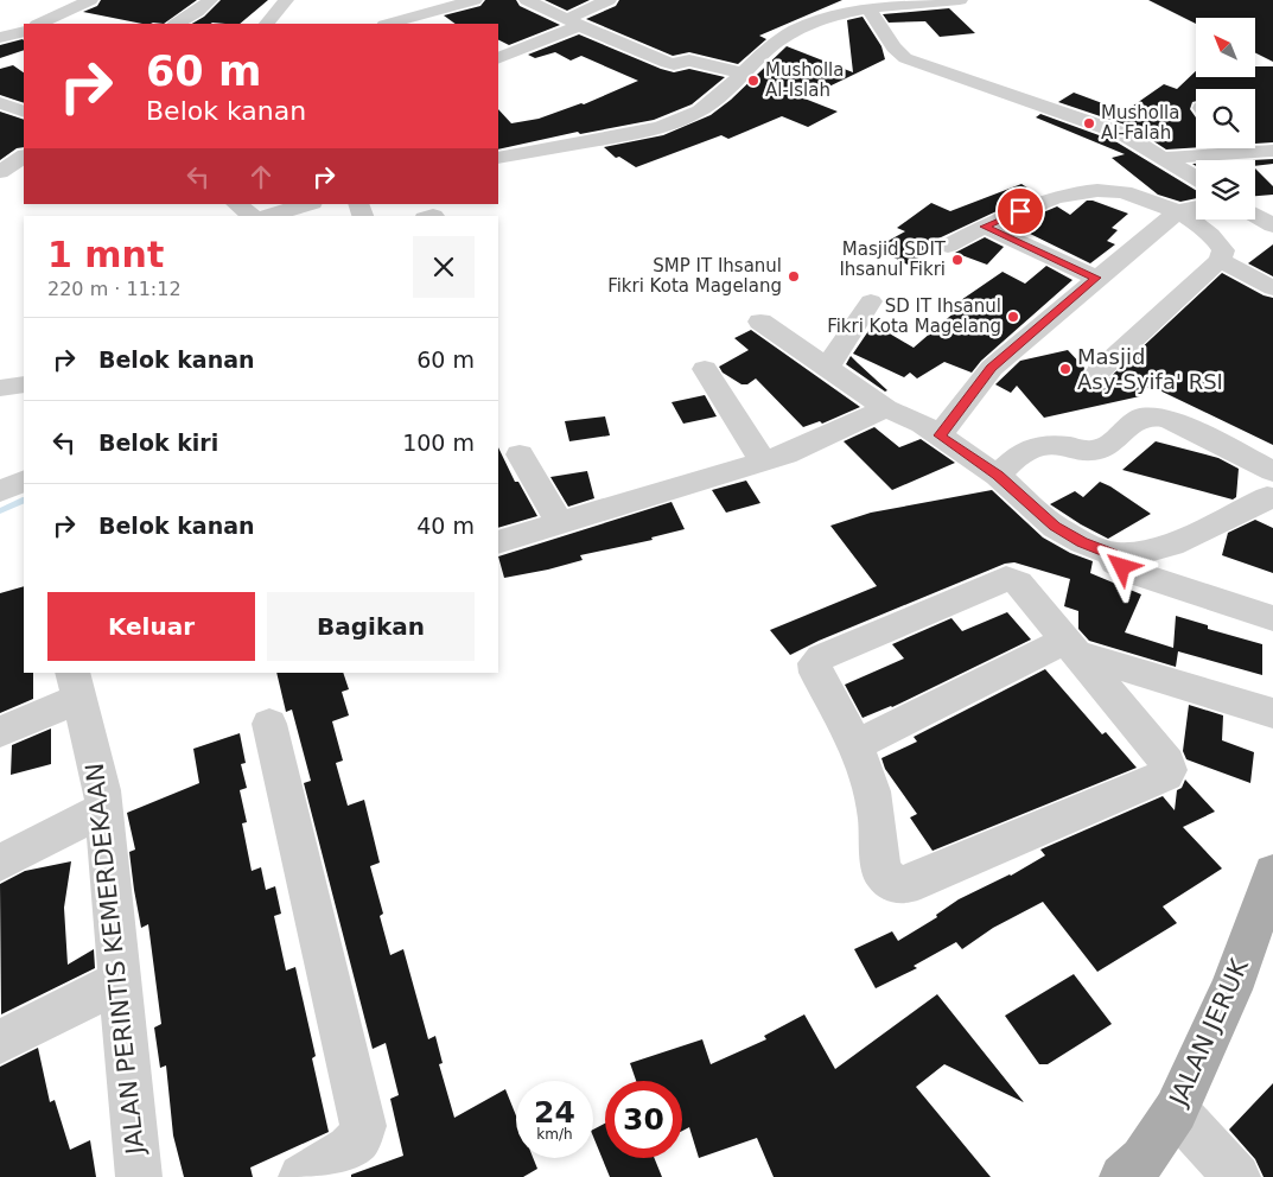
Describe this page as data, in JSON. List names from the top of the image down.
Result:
{
  "streets": {
    "main road": ["JALAN JERUK"],
    "street": ["JALAN PERINTIS KEMERDEKAAN"]
  },
  "places": [
    "Musholla Al-Islah",
    "Musholla Al-Falah",
    "Masjid SDIT Ihsanul Fikri",
    "SMP IT Ihsanul Fikri Kota Magelang",
    "SD IT Ihsanul Fikri Kota Magelang",
    "Masjid Asy-Syifa' RSI"
  ],
  "north": "top left",
  "page": {
    "turn": ["60 m", "Belok kanan"],
    "heading": ["1 mnt", "220 m · 11:12"],
    "list": [
      {
        "name": "Belok kanan",
        "value": "60 m"
      },
      {
        "name": "Belok kiri",
        "value": "100 m"
      },
      {
        "name": "Belok kanan",
        "value": "40 m"
      }
    ],
    "buttons": ["Keluar", "Bagikan"],
    "speed": "24 km/h",
    "limit": "30"
  }
}
